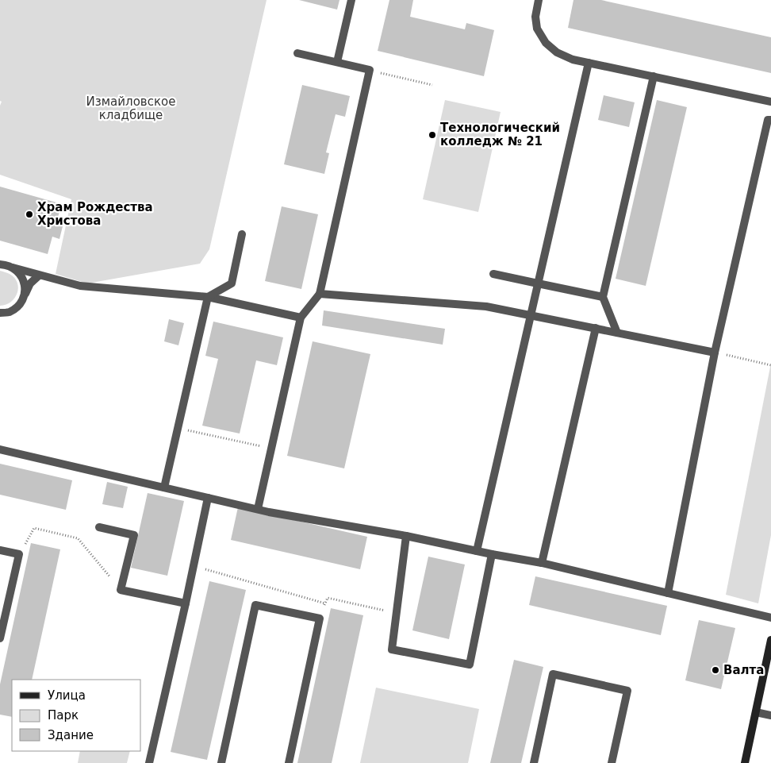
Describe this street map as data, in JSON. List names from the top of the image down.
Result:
{
  "parks": ["Измайловское кладбище"],
  "places": ["Технологический колледж № 21", "Храм Рождества Христова", "Валта"],
  "legend": ["Улица", "Парк", "Здание"]
}
